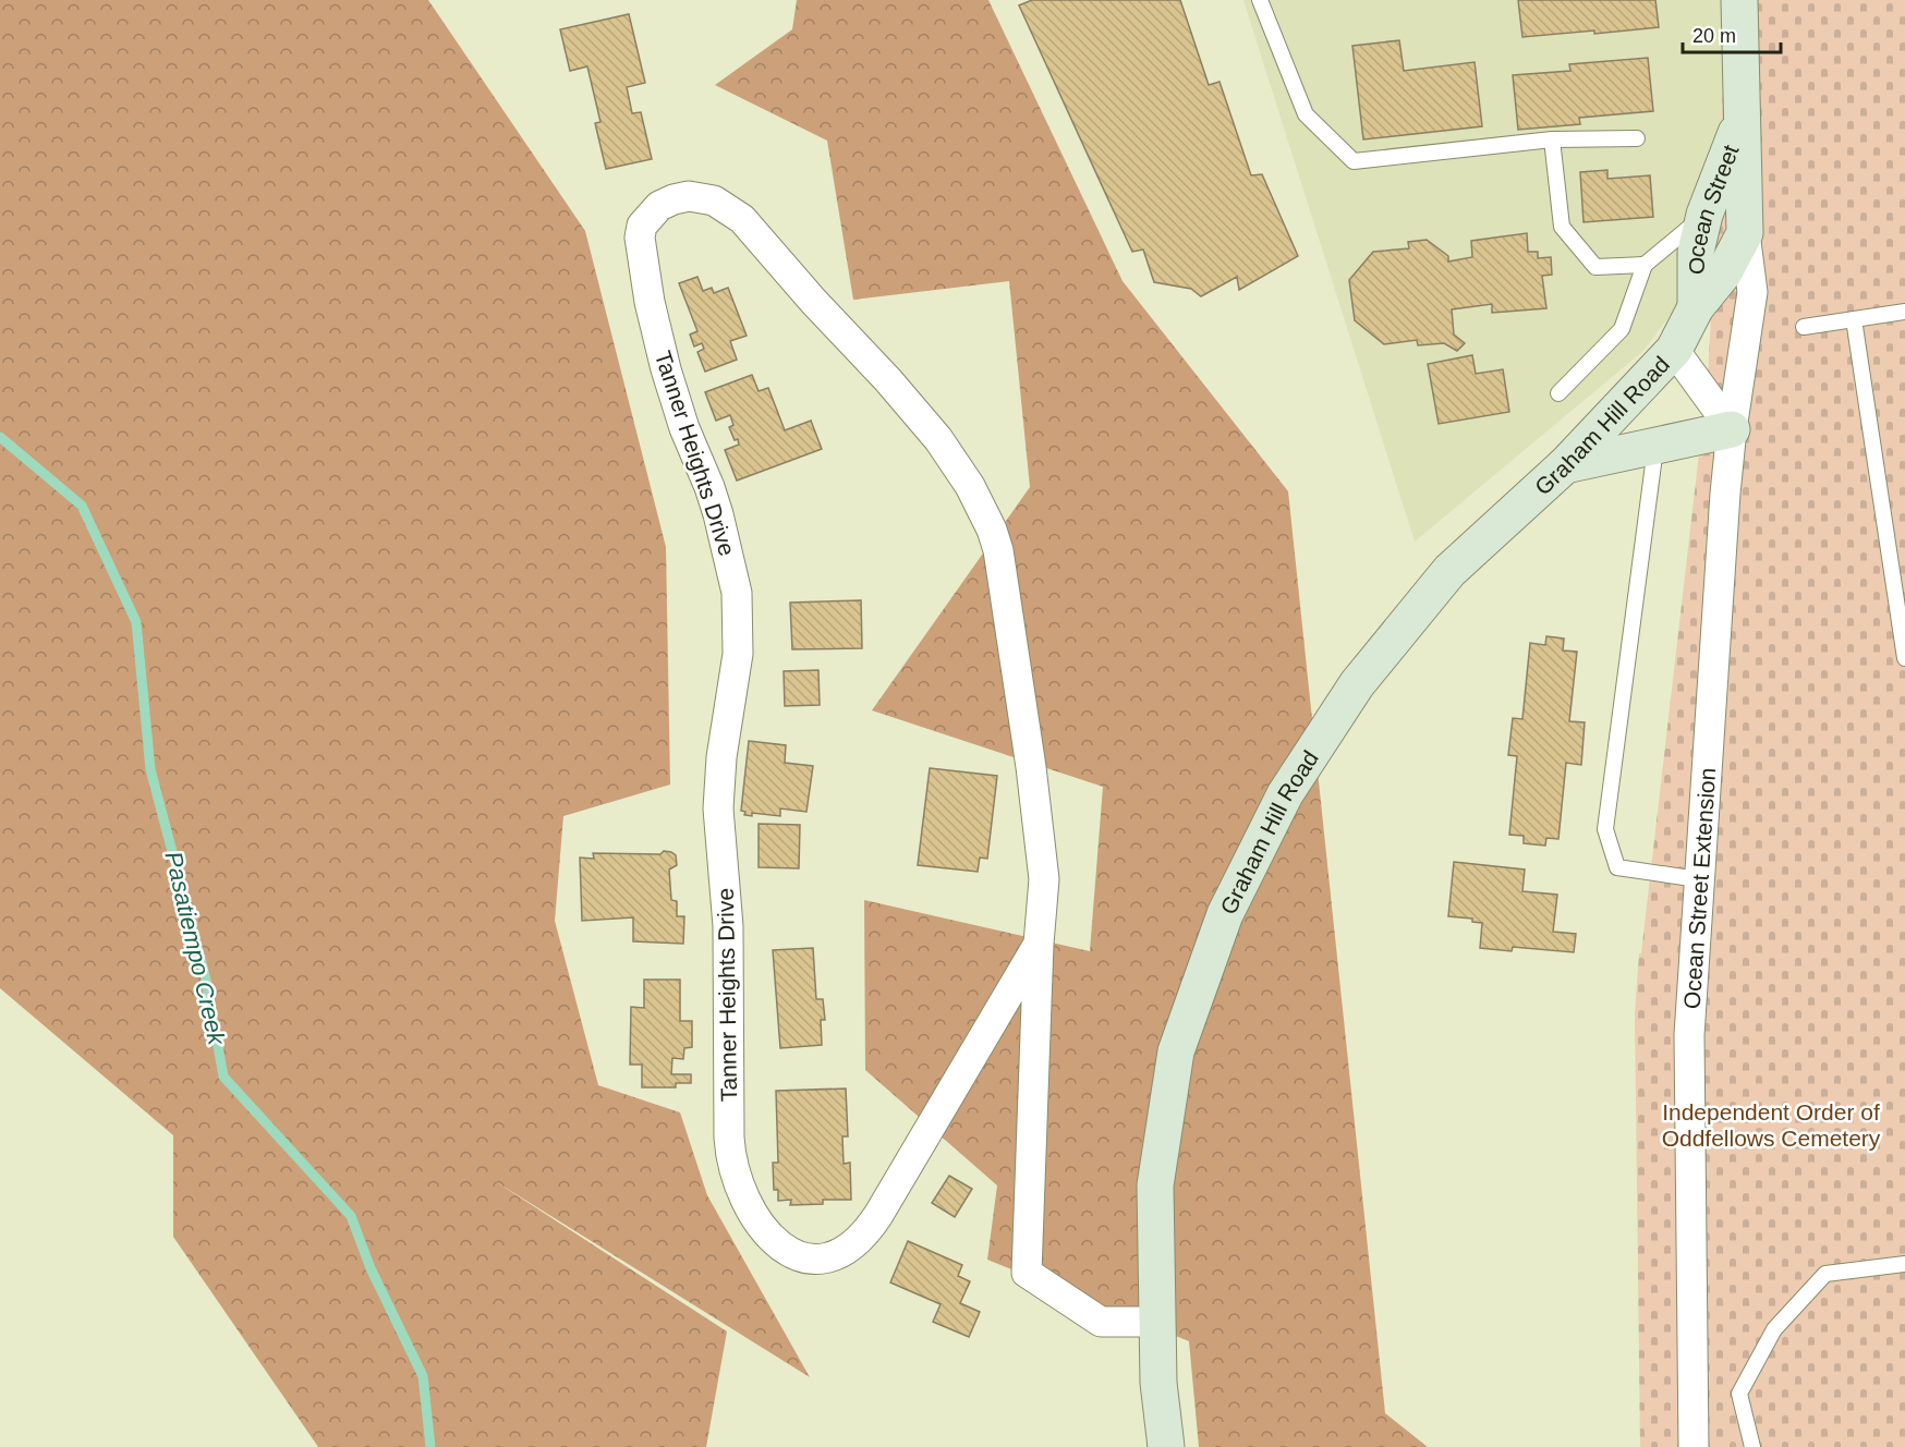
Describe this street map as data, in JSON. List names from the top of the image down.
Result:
{
  "streets": {
    "main road": ["Ocean Street", "Graham Hill Road"],
    "street": ["Tanner Heights Drive", "Ocean Street Extension"]
  },
  "crossings": [
    ["Ocean Street", "Graham Hill Road"],
    ["Ocean Street", "Ocean Street Extension"],
    ["Graham Hill Road", "Tanner Heights Drive"]
  ],
  "water": ["Pasatiempo Creek"],
  "parks": ["Independent Order of Oddfellows Cemetery"],
  "scale_bar": "20 m"
}
